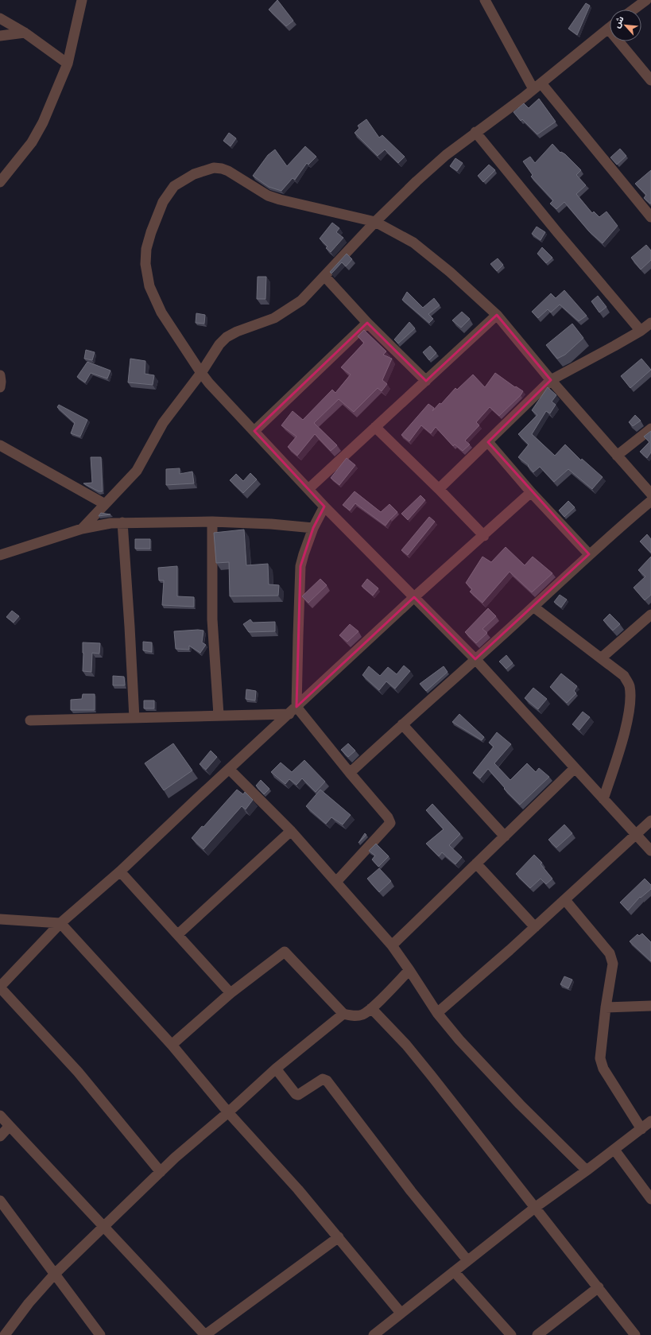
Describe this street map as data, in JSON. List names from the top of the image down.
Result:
{
  "north": "top left"
}
